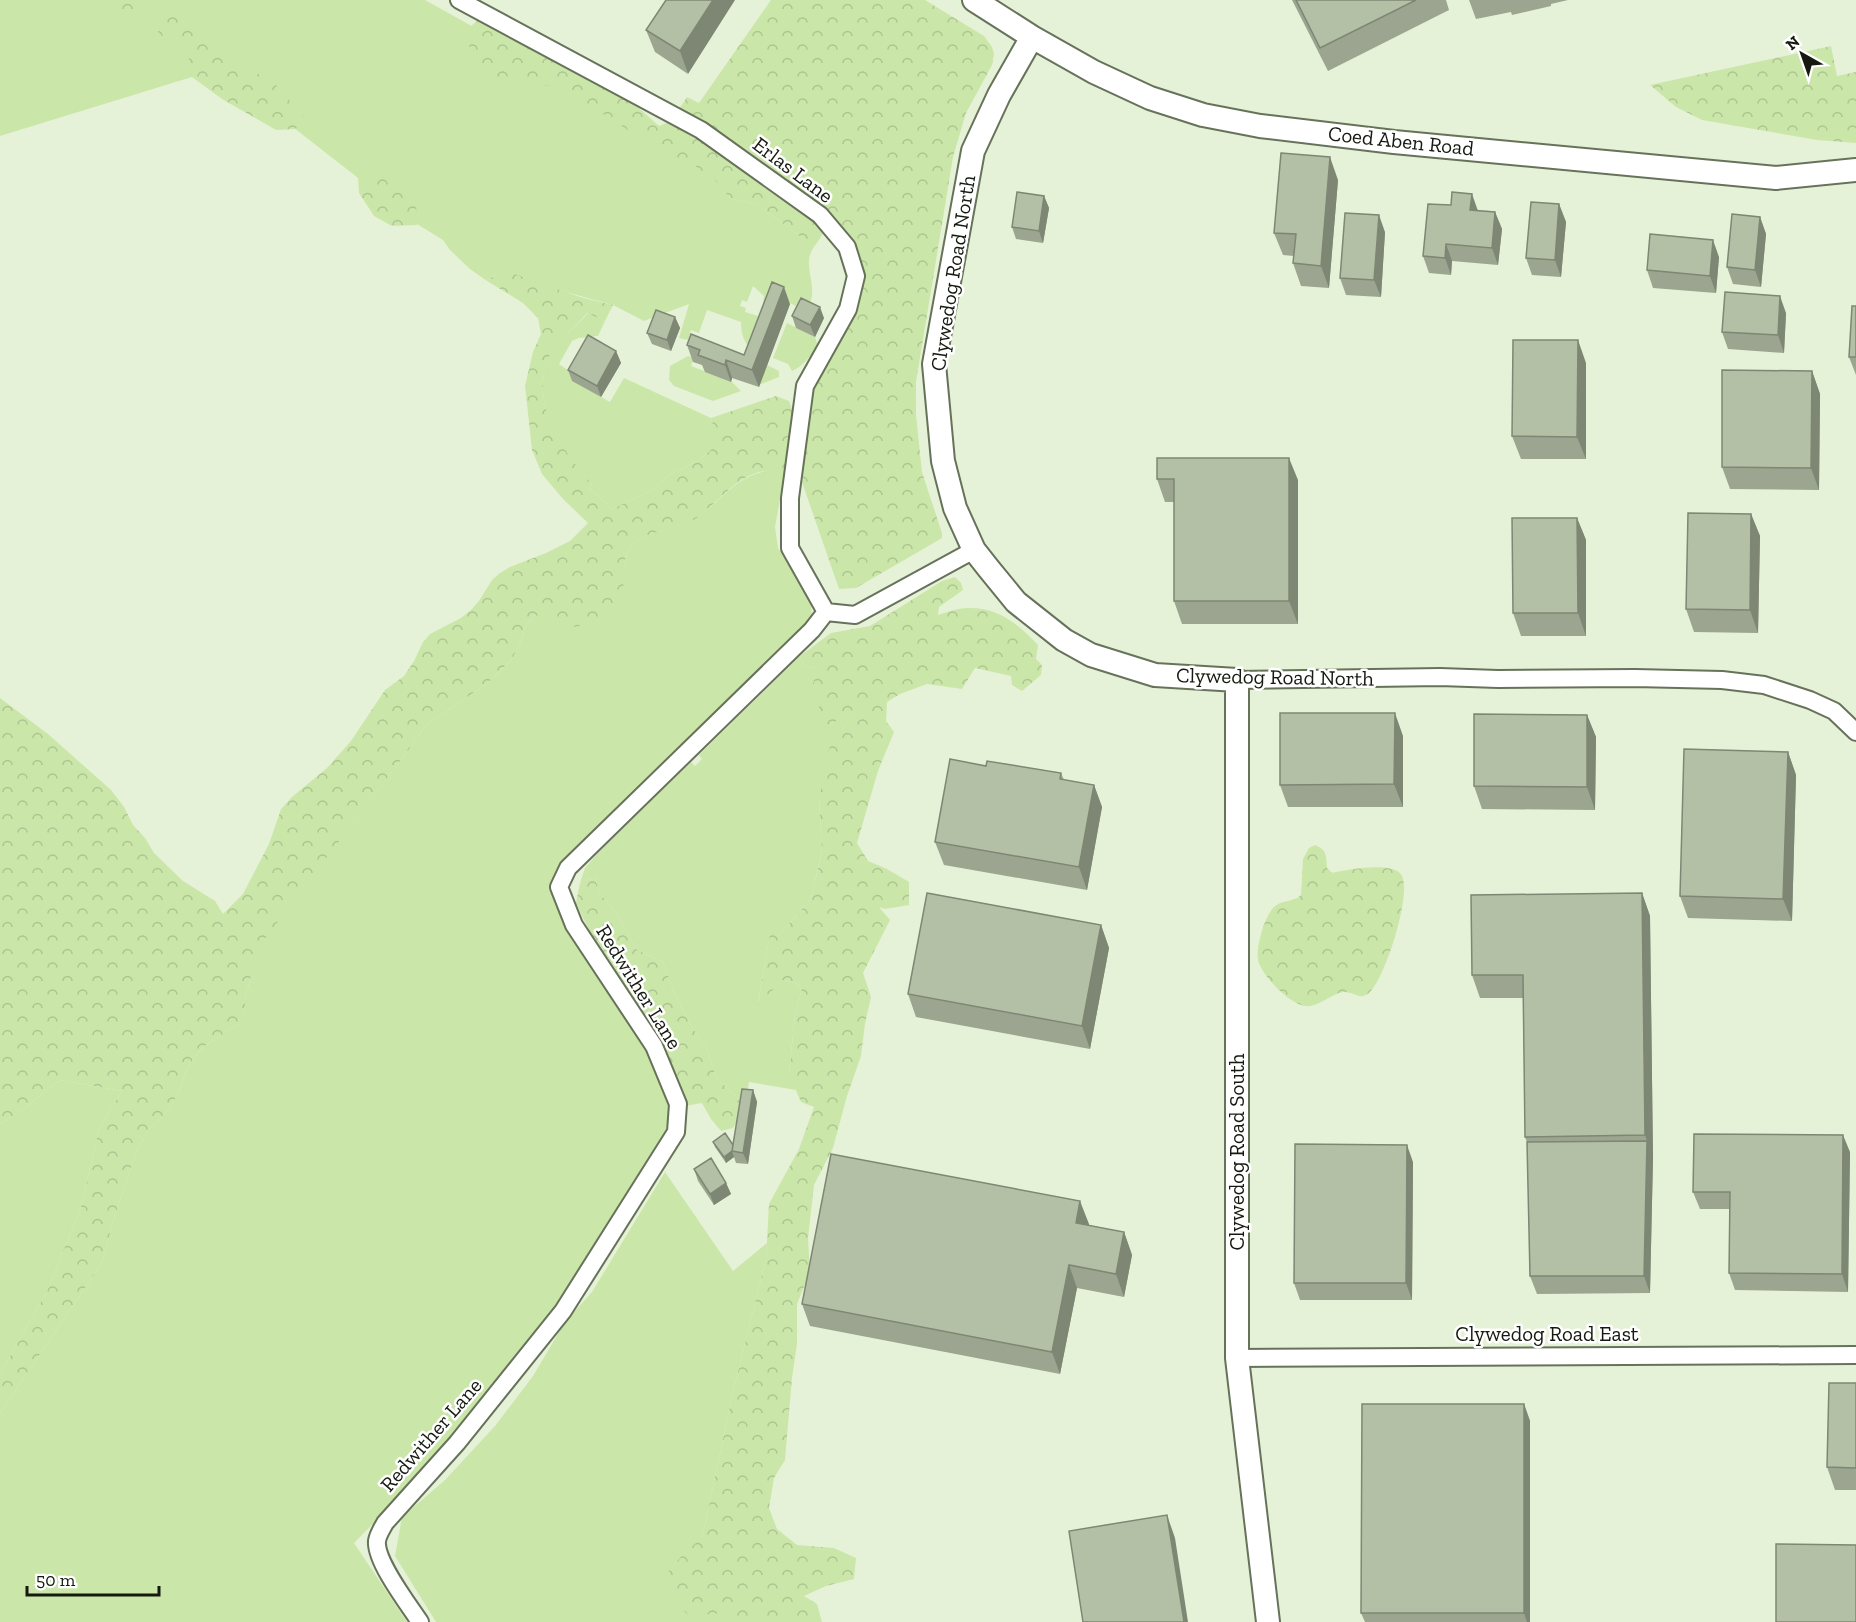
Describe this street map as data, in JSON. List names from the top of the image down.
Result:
{
  "streets": {
    "street": [
      "Coed Aben Road",
      "Erlas Lane",
      "Clywedog Road North",
      "Redwither Lane",
      "Clywedog Road South",
      "Clywedog Road East"
    ]
  },
  "crossings": [
    ["Coed Aben Road", "Clywedog Road North"],
    ["Erlas Lane", "Redwither Lane"],
    ["Clywedog Road North", "Clywedog Road South"],
    ["Clywedog Road South", "Clywedog Road East"]
  ],
  "scale_bar": "50 m",
  "north": "top left"
}
